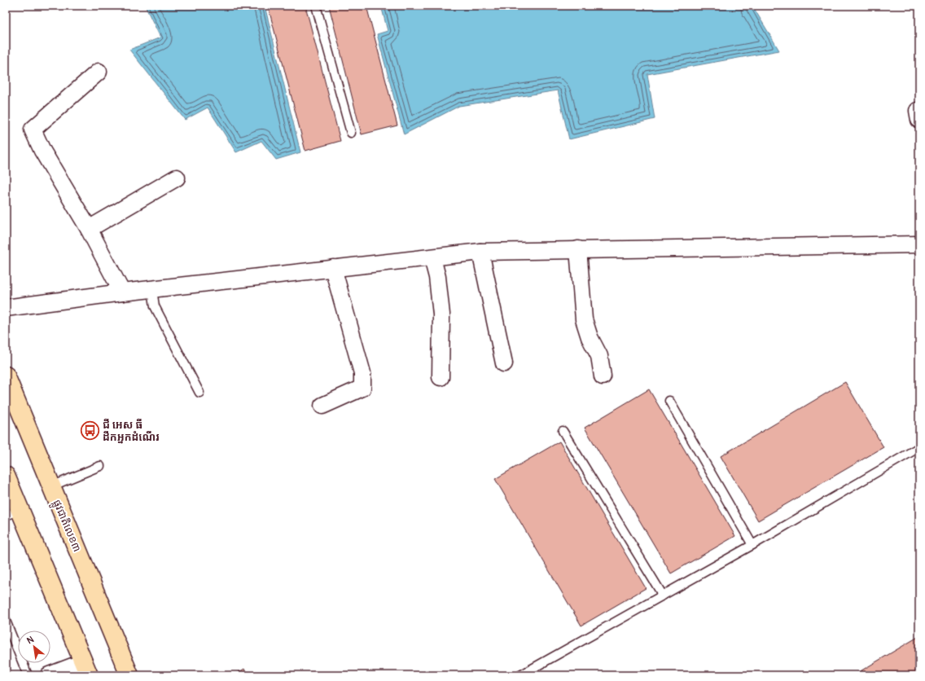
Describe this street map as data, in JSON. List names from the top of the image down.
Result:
{
  "streets": {
    "highway": ["ផ្លូវជាតិលេខ៣"]
  },
  "places": {
    "bus stop": ["ជី អេស ធី ដឹកអ្នកដំណើរ"]
  },
  "north": "top left"
}
